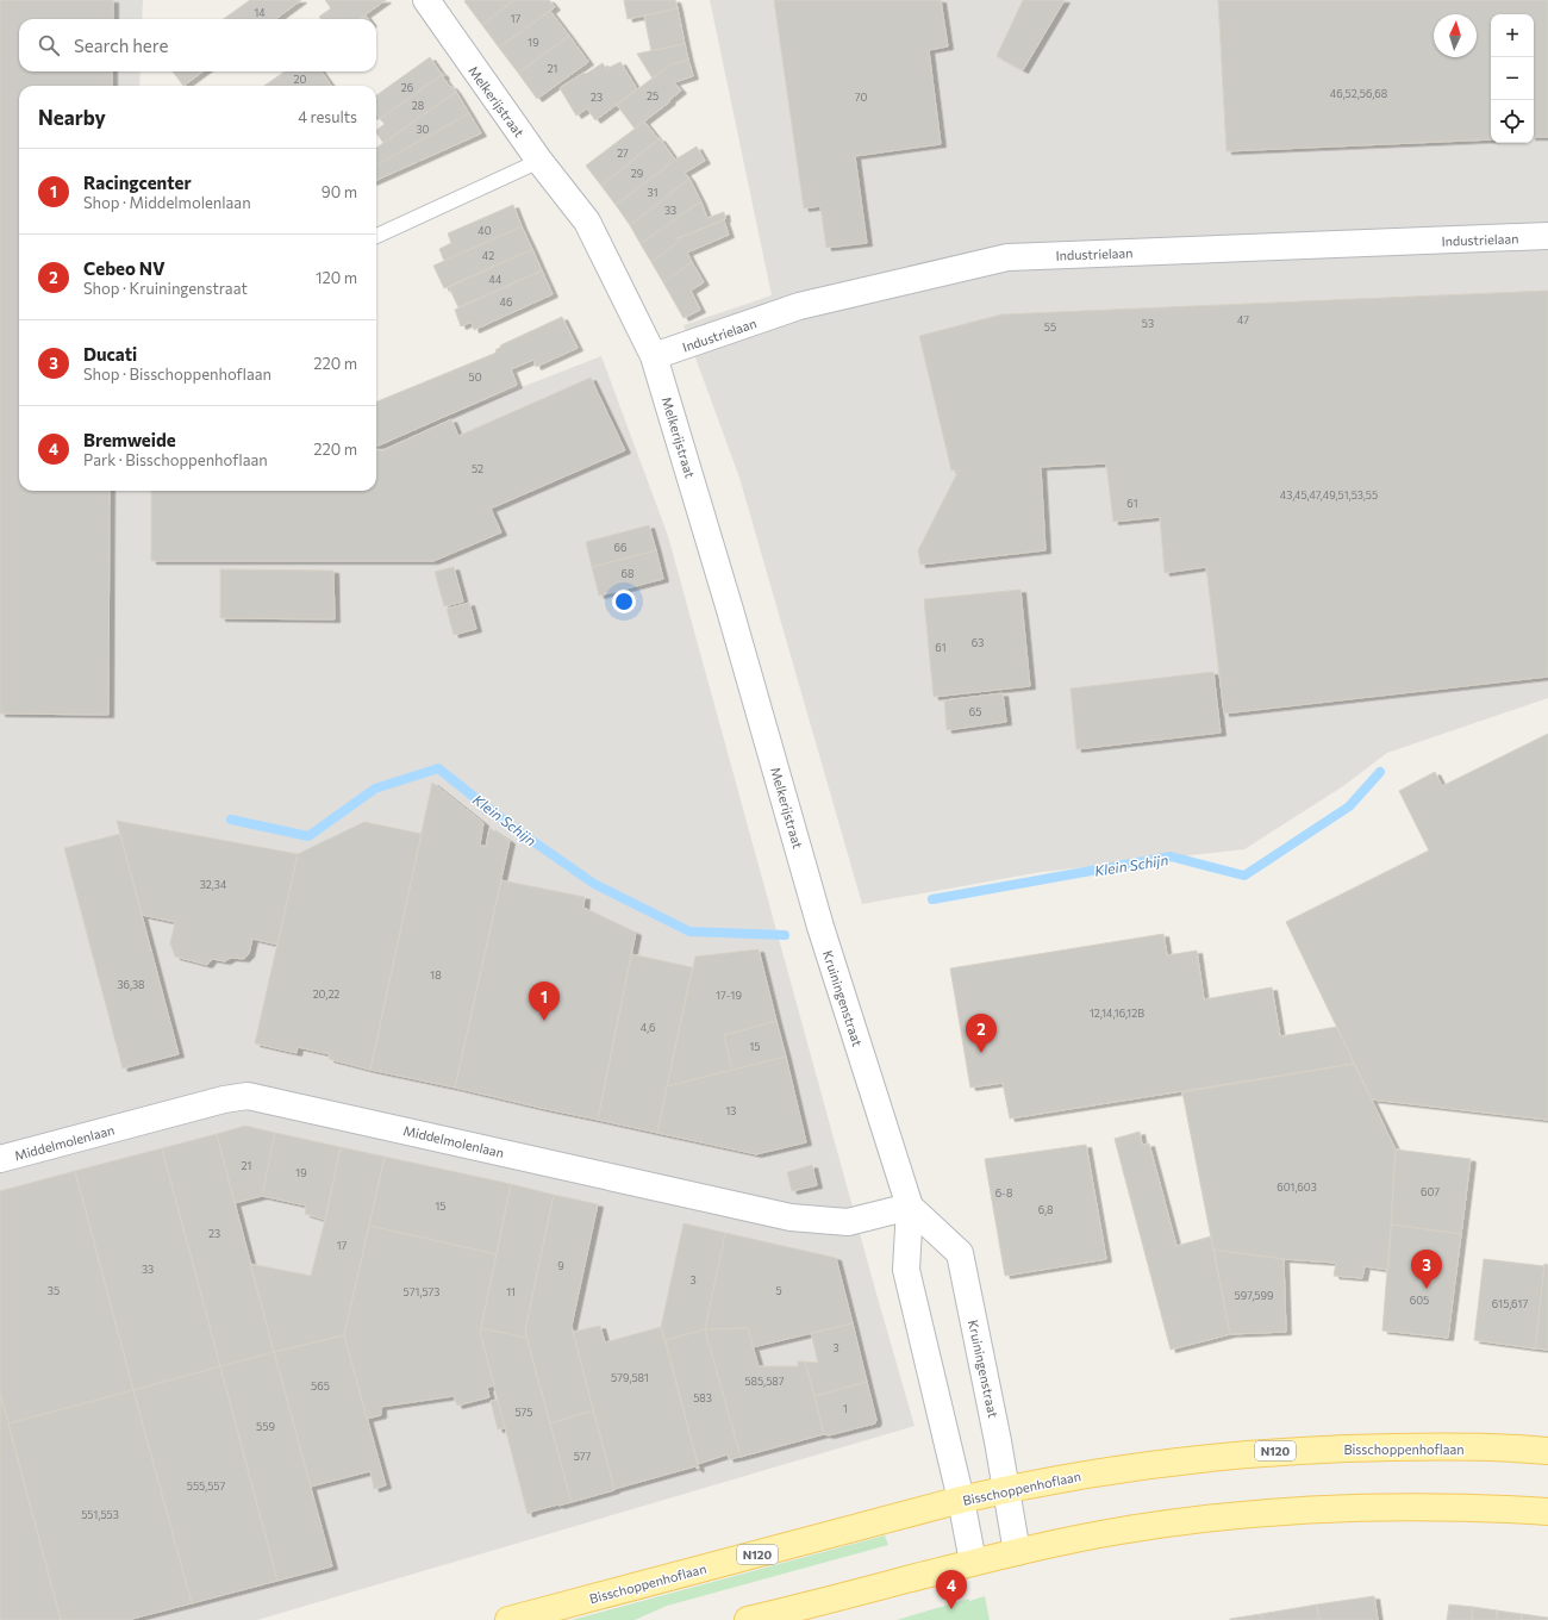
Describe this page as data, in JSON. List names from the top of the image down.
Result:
{
  "streets": {
    "main road": ["Bisschoppenhoflaan", "N120"],
    "street": [
      "Melkerijstraat",
      "Industrielaan",
      "Kruiningenstraat",
      "Middelmolenlaan"
    ]
  },
  "crossings": [
    ["Melkerijstraat", "Industrielaan"],
    ["Melkerijstraat", "Kruiningenstraat"],
    ["Kruiningenstraat", "Middelmolenlaan"],
    ["Kruiningenstraat", "Bisschoppenhoflaan"]
  ],
  "water": ["Klein Schijn"],
  "house_numbers": [
    "14",
    "17",
    "19",
    "21",
    "20",
    "26",
    "46,52,56,68",
    "25",
    "23",
    "70",
    "28",
    "30",
    "27",
    "29",
    "31",
    "33",
    "40",
    "42",
    "44",
    "46",
    "47",
    "53",
    "55",
    "50",
    "52",
    "43,45,47,49,51,53,55",
    "61",
    "66",
    "68",
    "63",
    "61",
    "65",
    "32,34",
    "18",
    "36,38",
    "20,22",
    "17-19",
    "12,14,16,12B",
    "4,6",
    "15",
    "13",
    "21",
    "19",
    "601,603",
    "607",
    "6-8",
    "15",
    "6,8",
    "23",
    "17",
    "9",
    "33",
    "3",
    "35",
    "5",
    "571,573",
    "11",
    "597,599",
    "605",
    "615,617",
    "3",
    "579,581",
    "585,587",
    "565",
    "583",
    "1",
    "575",
    "559",
    "577",
    "555,557",
    "551,553"
  ],
  "north": "top",
  "page": {
    "map_buttons": ["+", "−"],
    "search": "Search here",
    "heading": ["Nearby", "4 results"],
    "list": [
      {
        "mark": "1",
        "name": "Racingcenter",
        "note": "Shop · Middelmolenlaan",
        "value": "90 m"
      },
      {
        "mark": "2",
        "name": "Cebeo NV",
        "note": "Shop · Kruiningenstraat",
        "value": "120 m"
      },
      {
        "mark": "3",
        "name": "Ducati",
        "note": "Shop · Bisschoppenhoflaan",
        "value": "220 m"
      },
      {
        "mark": "4",
        "name": "Bremweide",
        "note": "Park · Bisschoppenhoflaan",
        "value": "220 m"
      }
    ],
    "pins": [
      "1",
      "2",
      "3",
      "4"
    ]
  }
}
